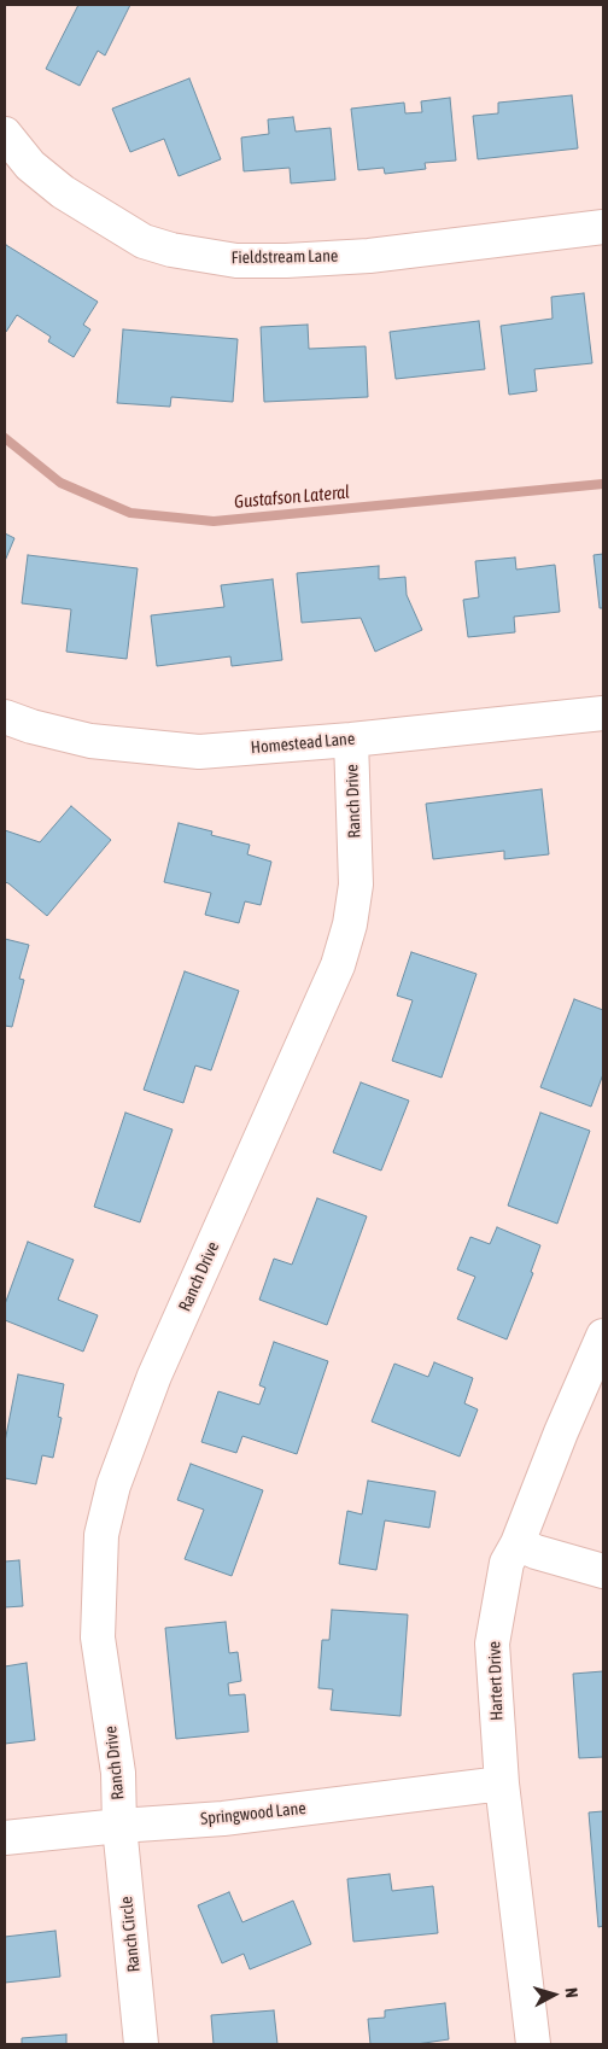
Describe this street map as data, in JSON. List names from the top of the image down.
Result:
{
  "streets": {
    "street": [
      "Fieldstream Lane",
      "Homestead Lane",
      "Ranch Drive",
      "Hartert Drive",
      "Springwood Lane",
      "Ranch Circle"
    ]
  },
  "crossings": [
    ["Homestead Lane", "Ranch Drive"],
    ["Ranch Drive", "Springwood Lane"],
    ["Ranch Drive", "Ranch Circle"],
    ["Hartert Drive", "Springwood Lane"],
    ["Springwood Lane", "Ranch Circle"]
  ],
  "water": ["Gustafson Lateral"],
  "north": "right"
}
